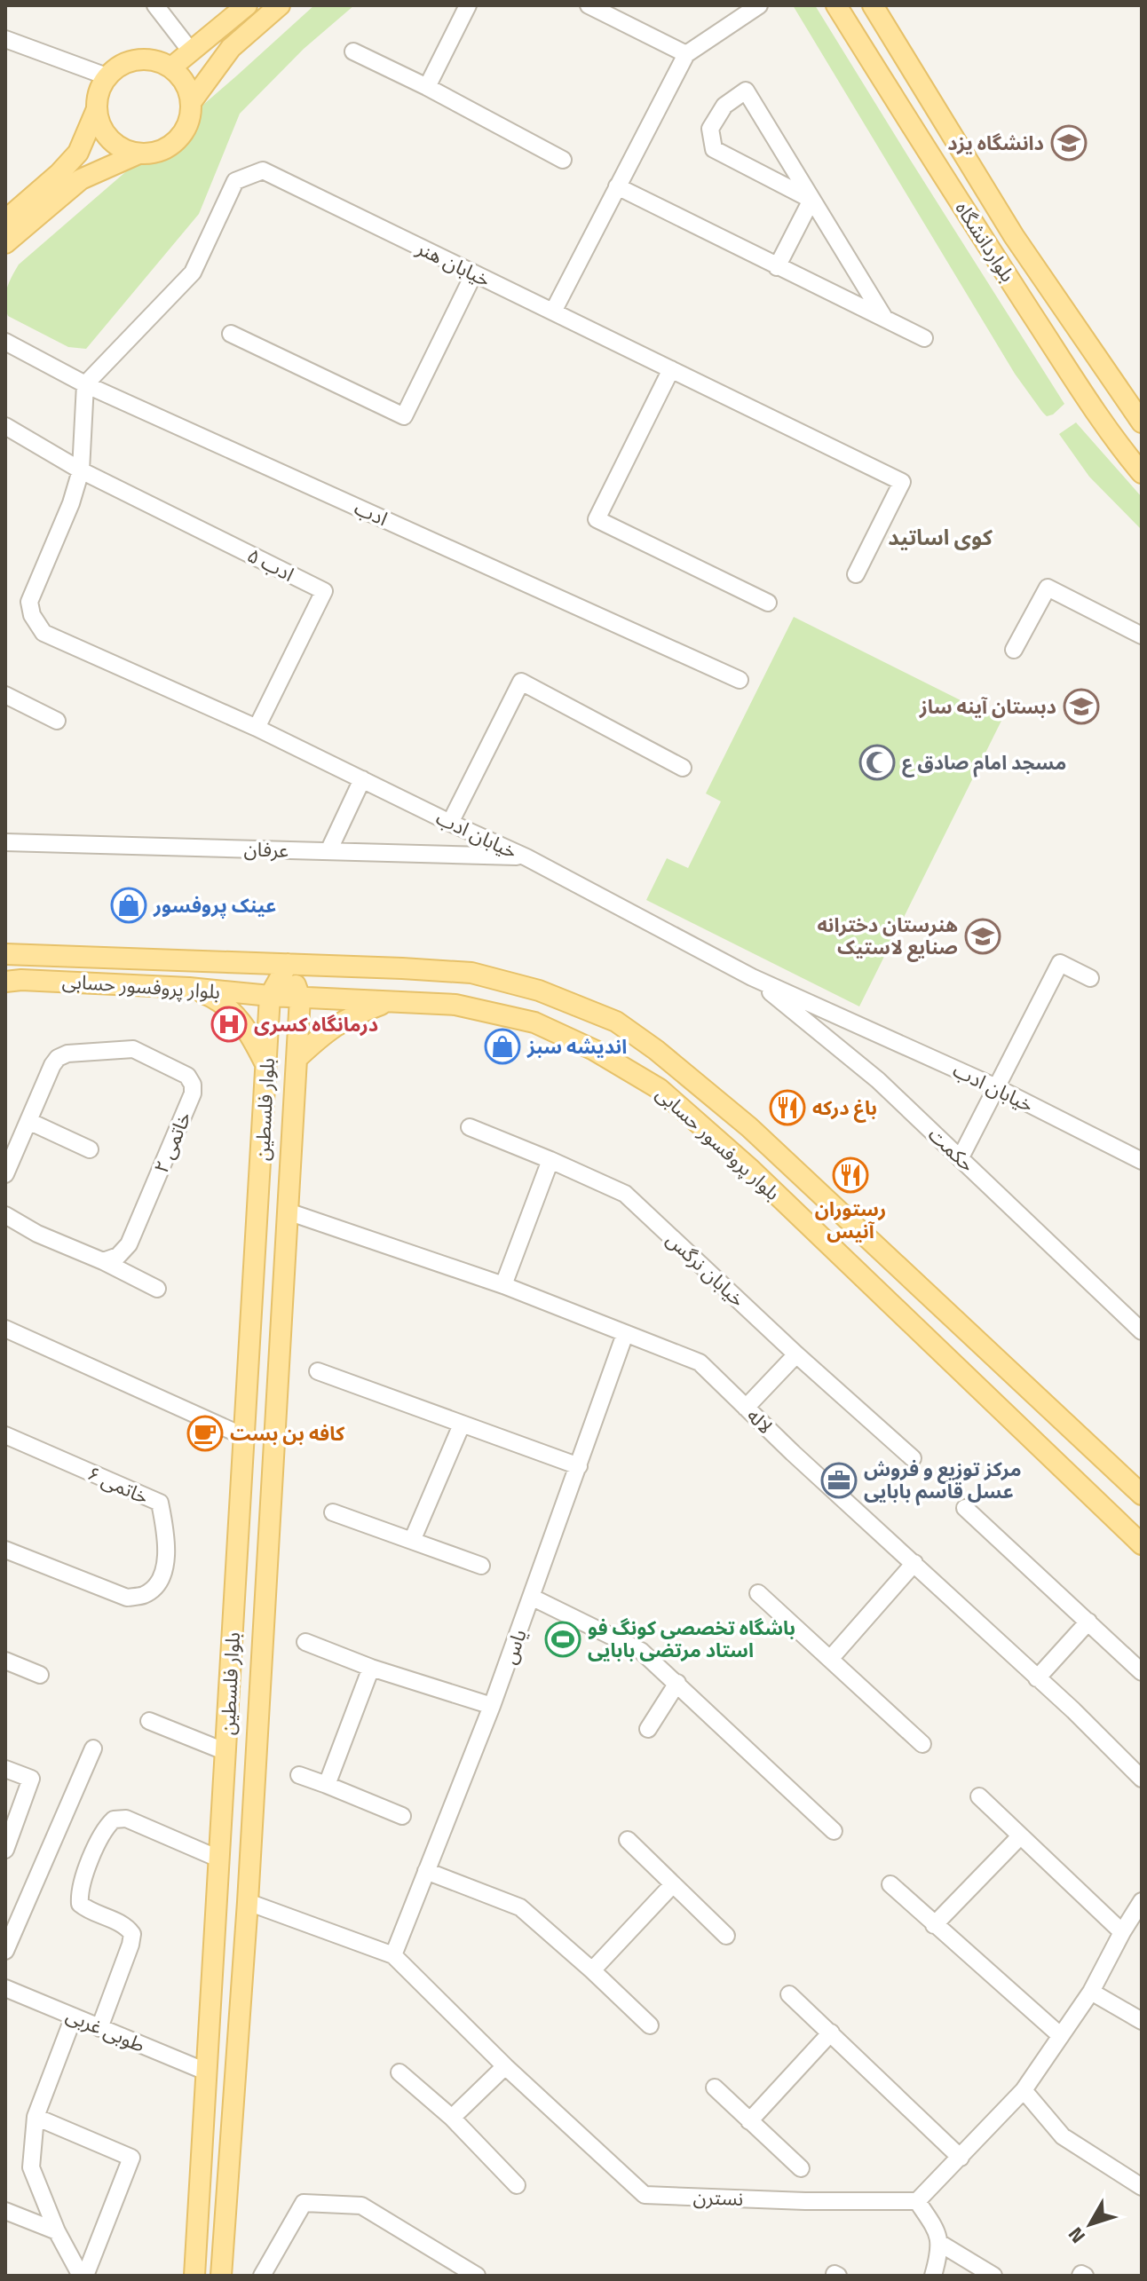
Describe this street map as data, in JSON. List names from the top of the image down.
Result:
{
  "streets": {
    "main road": ["بلواردانشگاه", "بلوار پروفسور حسابی", "بلوار فلسطین"],
    "street": [
      "خیابان هنر",
      "ادب",
      "ادب ۵",
      "خیابان ادب",
      "عرفان",
      "خاتمی ۲",
      "حکمت",
      "خیابان نرگس",
      "لاله",
      "خاتمی ۶",
      "یاس",
      "طوبی غربی",
      "نسترن"
    ]
  },
  "crossings": [
    ["خیابان هنر", "ادب"],
    ["خیابان هنر", "خیابان ادب"],
    ["ادب", "خیابان ادب"],
    ["ادب ۵", "خیابان ادب"],
    ["خیابان ادب", "عرفان"],
    ["خیابان ادب", "حکمت"],
    ["بلوار پروفسور حسابی", "بلوار فلسطین"],
    ["بلوار فلسطین", "لاله"],
    ["بلوار فلسطین", "طوبی غربی"],
    ["بلوار فلسطین", "نسترن"],
    ["لاله", "یاس"],
    ["یاس", "نسترن"]
  ],
  "districts": ["کوی اساتید"],
  "places": {
    "school or university": ["دانشگاه یزد", "دبستان آینه ساز", "هنرستان دخترانه صنایع لاستیک"],
    "mosque": ["مسجد امام صادق ع"],
    "shop": ["عینک پروفسور", "اندیشه سبز"],
    "hospital": ["درمانگاه کسری"],
    "restaurant": ["باغ درکه", "رستوران آنیس"],
    "cafe": ["کافه بن بست"],
    "office": ["مرکز توزیع و فروش عسل قاسم بابایی"],
    "sports": ["باشگاه تخصصی کونگ فو استاد مرتضی بابایی"]
  },
  "north": "bottom left"
}
